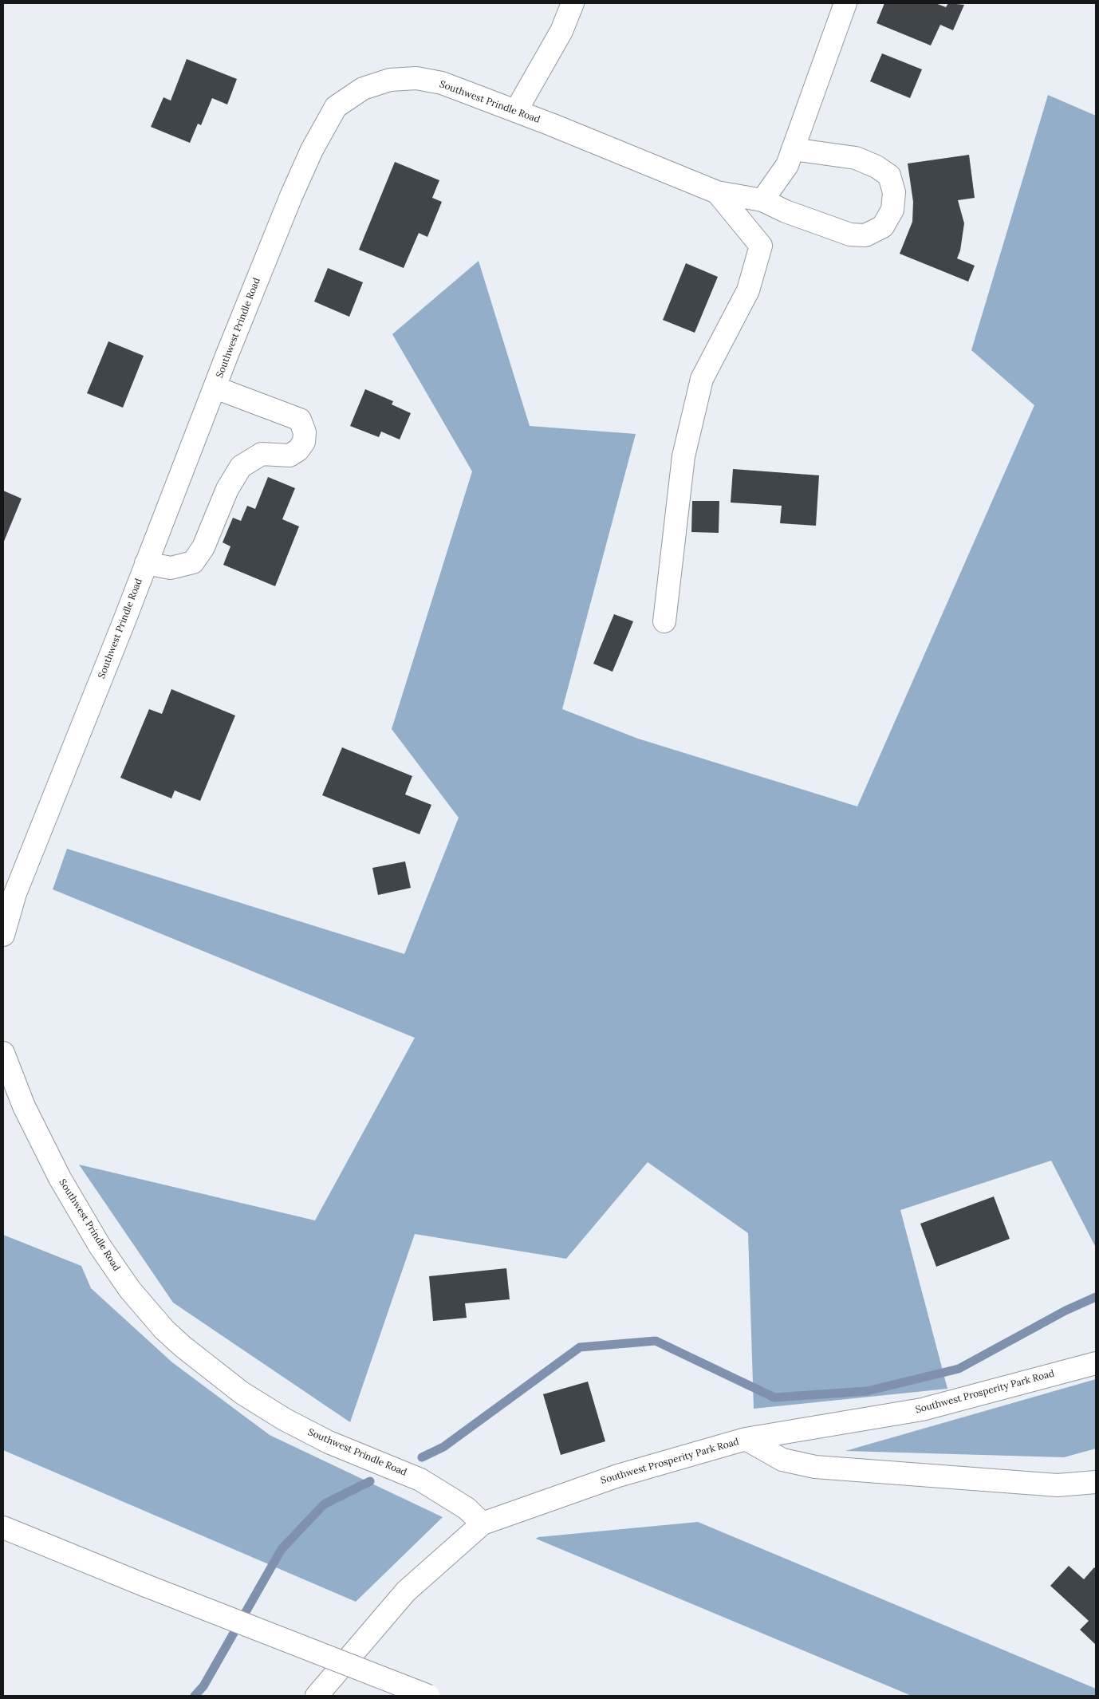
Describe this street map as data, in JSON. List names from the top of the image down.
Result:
{
  "streets": {
    "main road": ["Southwest Prindle Road", "Southwest Prosperity Park Road"]
  },
  "crossings": [
    ["Southwest Prindle Road", "Southwest Prosperity Park Road"]
  ]
}
